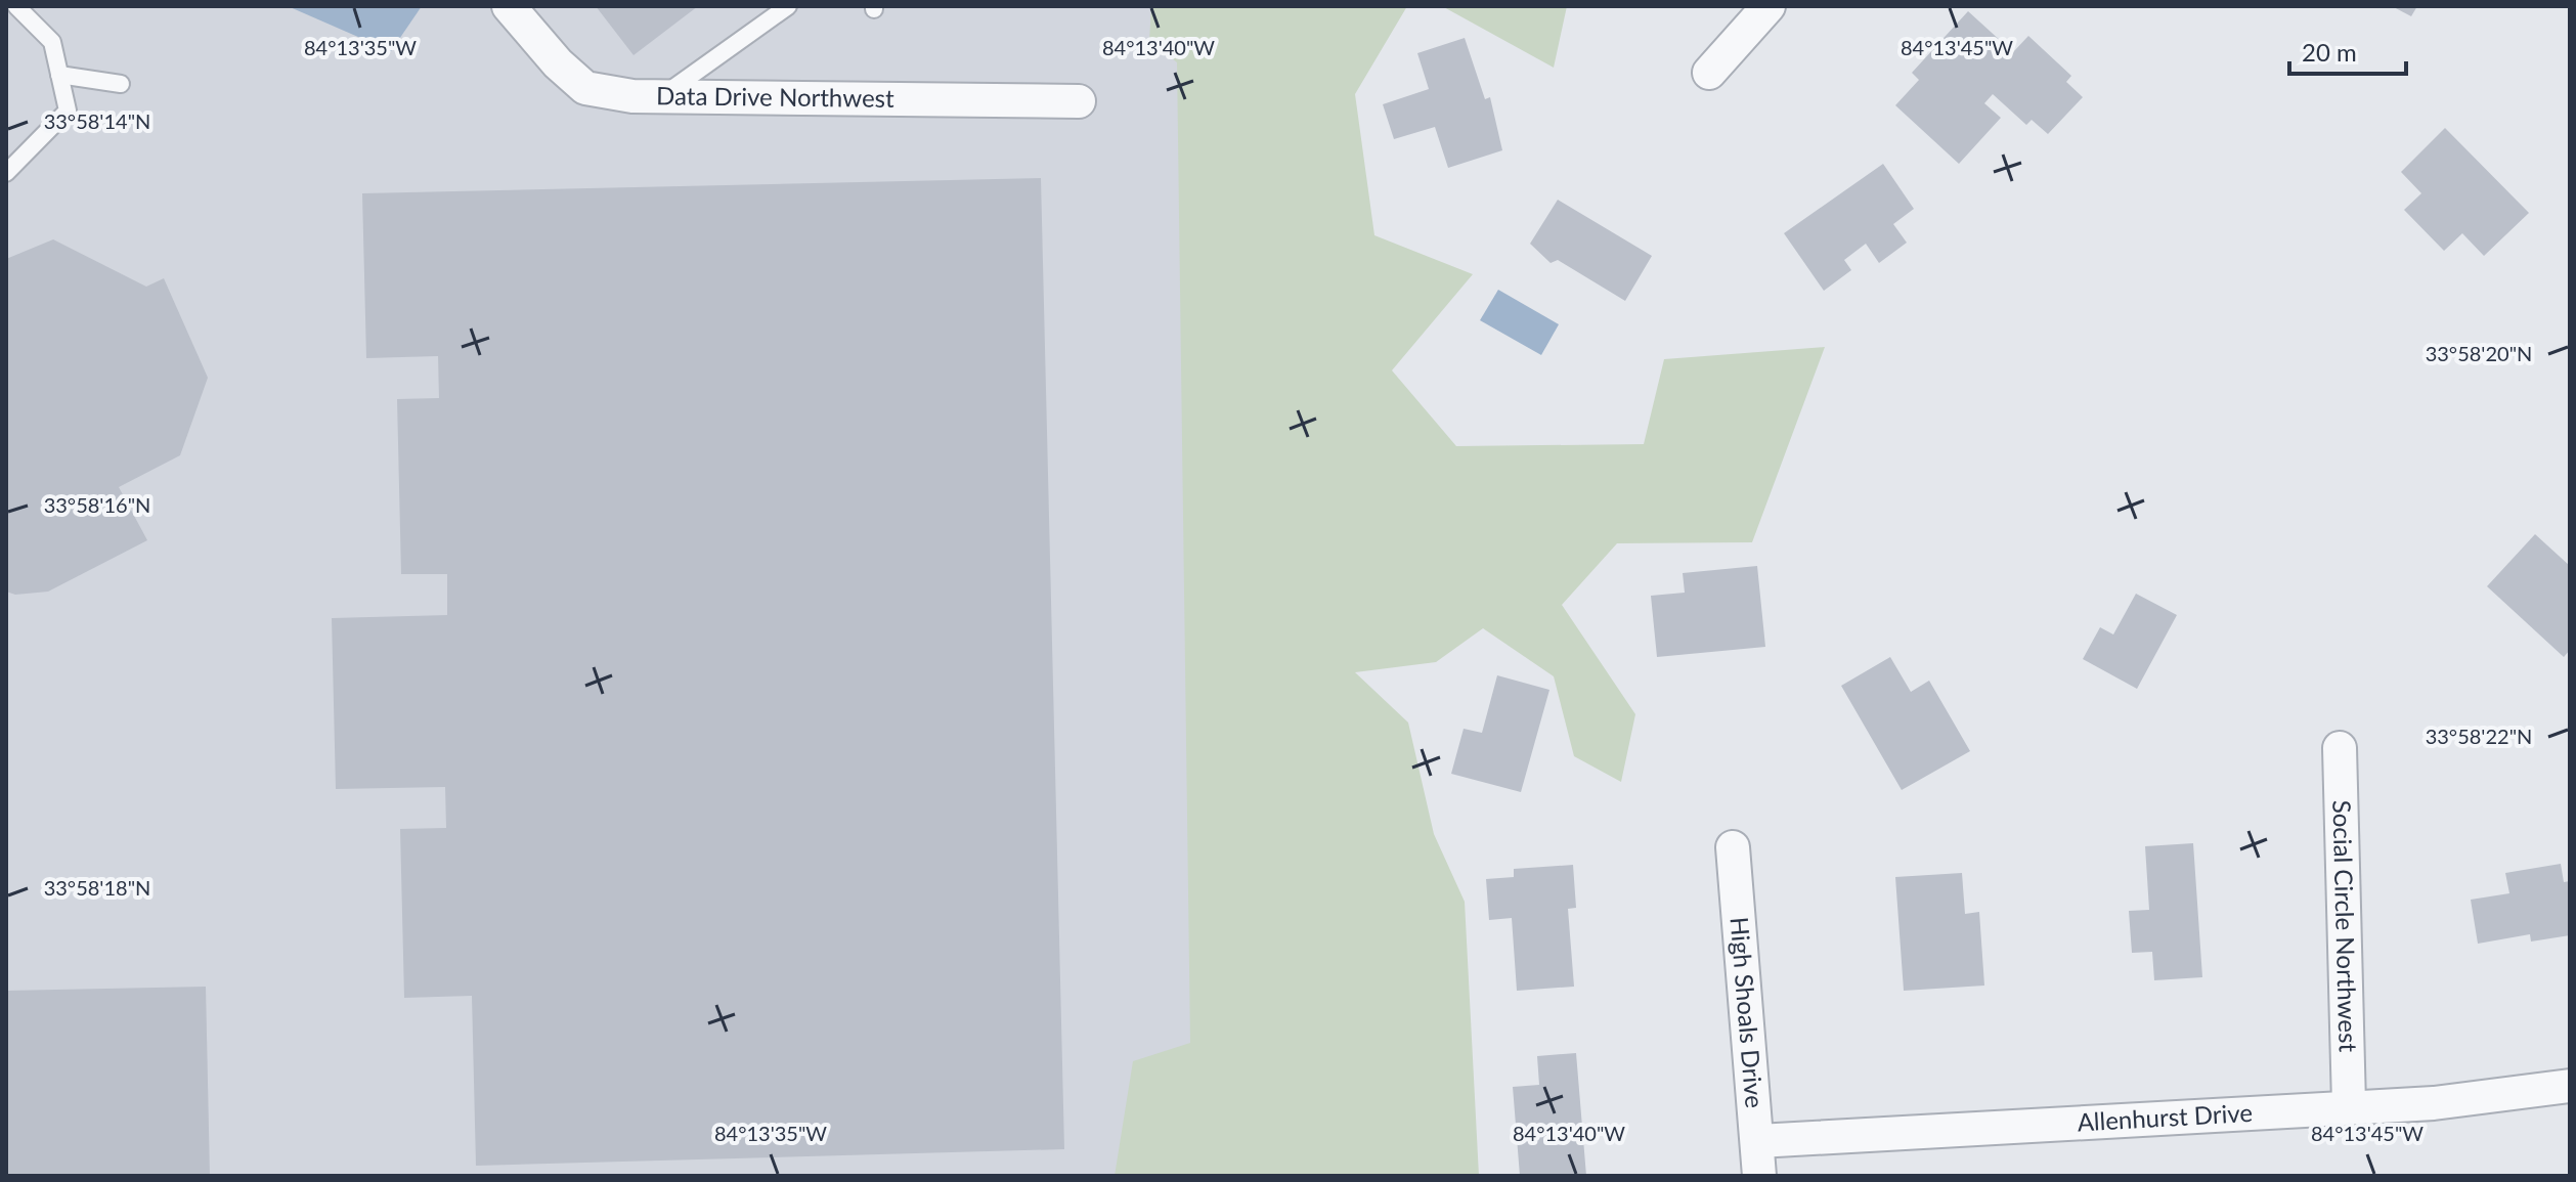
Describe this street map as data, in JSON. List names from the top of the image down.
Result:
{
  "streets": {
    "street": [
      "Data Drive Northwest",
      "Social Circle Northwest",
      "High Shoals Drive",
      "Allenhurst Drive"
    ]
  },
  "crossings": [
    ["Social Circle Northwest", "Allenhurst Drive"],
    ["High Shoals Drive", "Allenhurst Drive"]
  ],
  "scale_bar": "20 m",
  "coordinates": [
    "84°13'40\"W",
    "84°13'45\"W",
    "84°13'35\"W",
    "33°58'14\"N",
    "33°58'20\"N",
    "33°58'16\"N",
    "33°58'22\"N",
    "33°58'18\"N"
  ]
}
